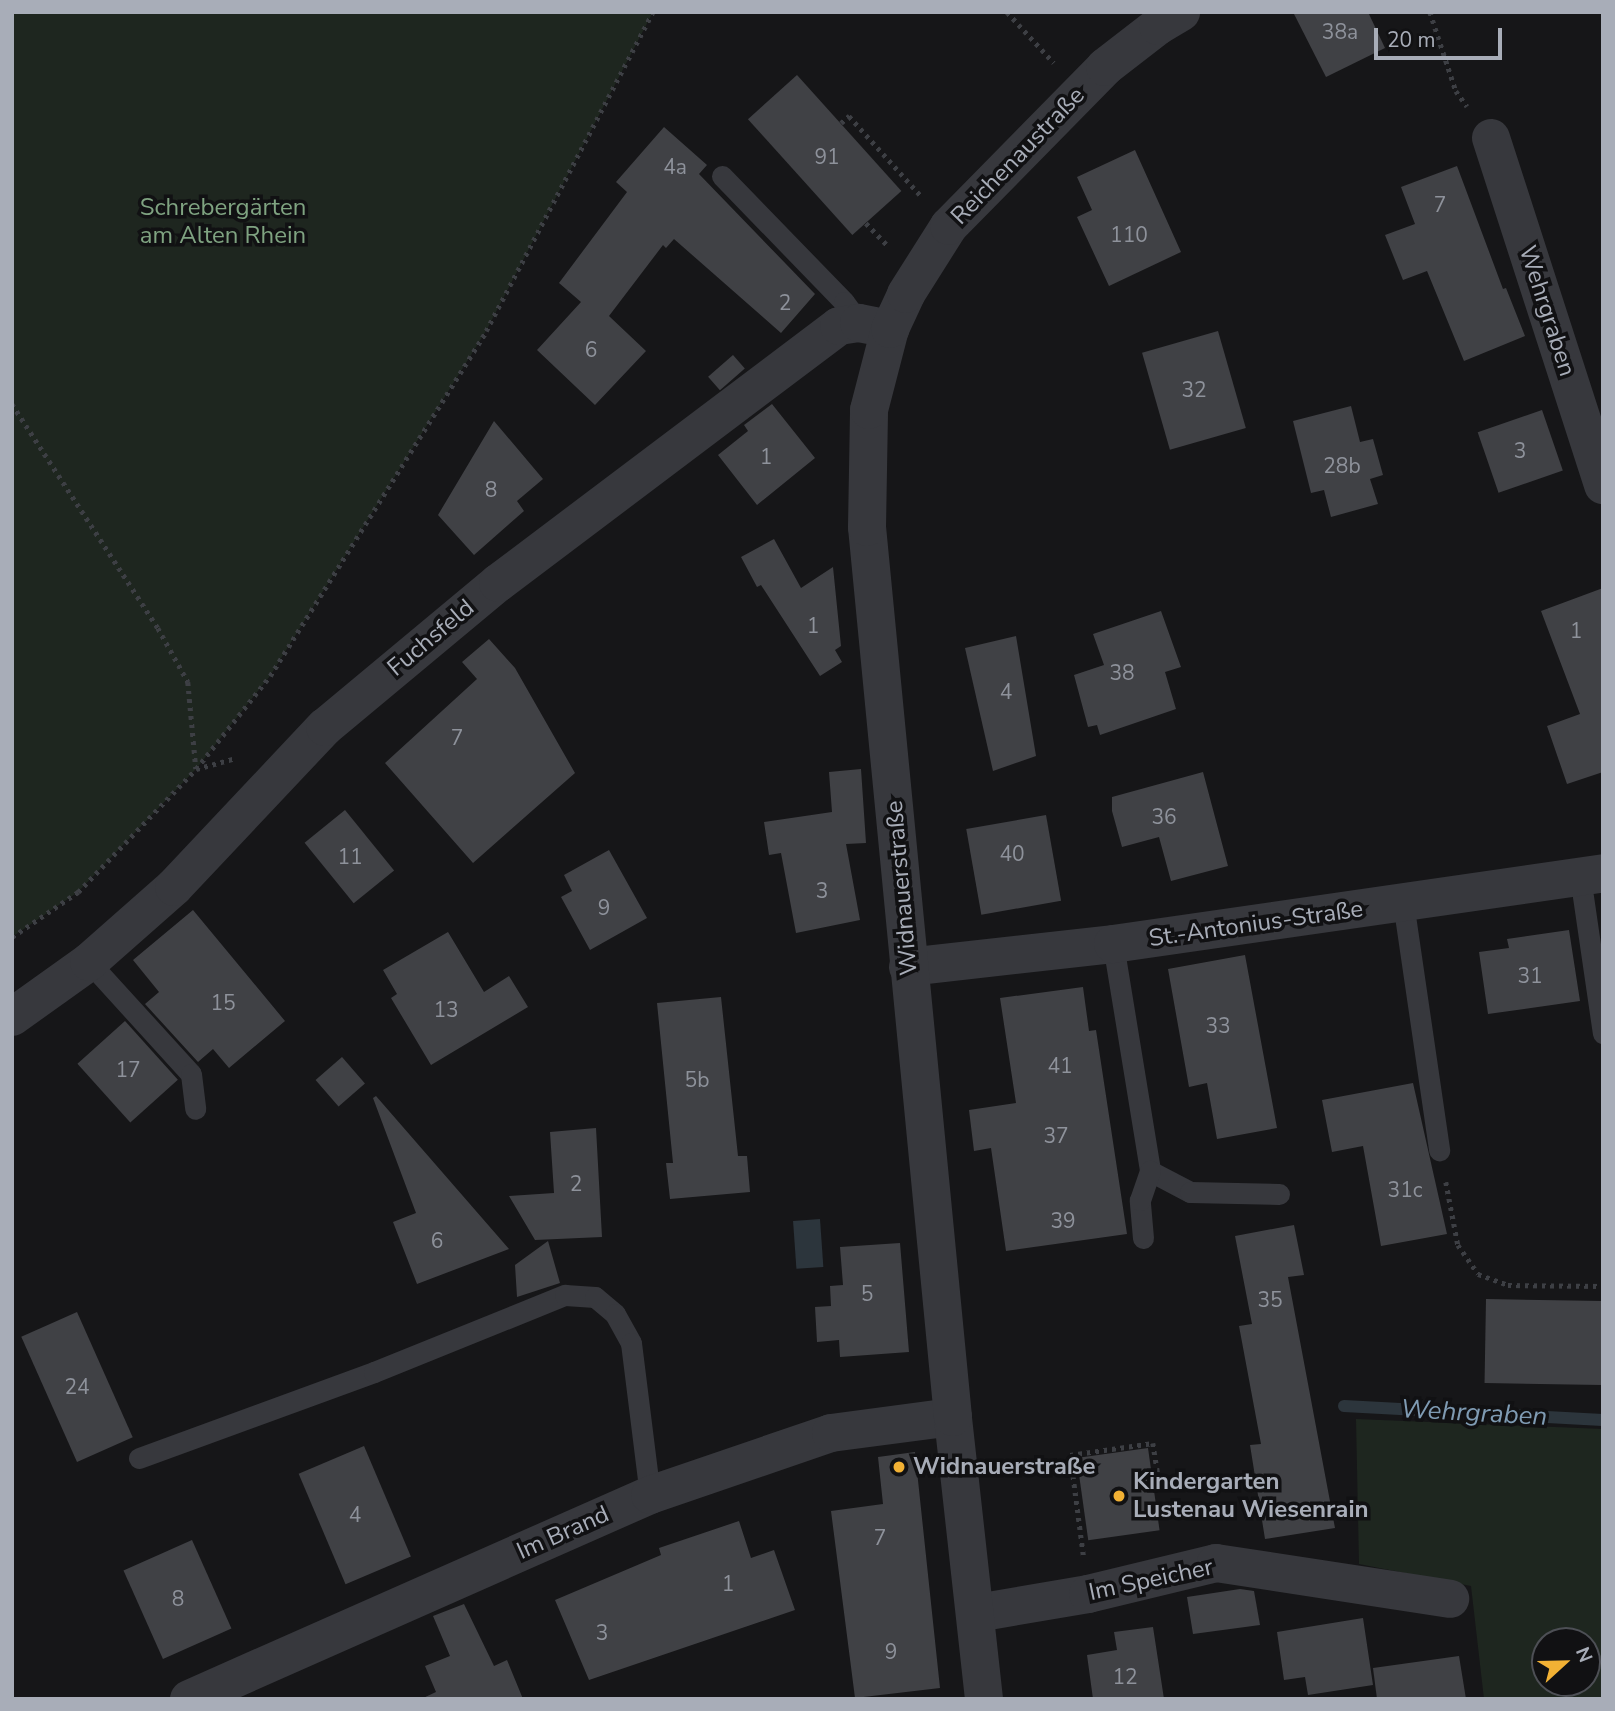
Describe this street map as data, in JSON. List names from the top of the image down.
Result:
{
  "streets": {
    "street": [
      "Reichenaustraße",
      "Wehrgraben",
      "Fuchsfeld",
      "Widnauerstraße",
      "St.-Antonius-Straße",
      "Im Brand",
      "Im Speicher"
    ]
  },
  "crossings": [
    ["Reichenaustraße", "Fuchsfeld"],
    ["Reichenaustraße", "Widnauerstraße"],
    ["Fuchsfeld", "Widnauerstraße"],
    ["Widnauerstraße", "St.-Antonius-Straße"],
    ["Widnauerstraße", "Im Brand"],
    ["Widnauerstraße", "Im Speicher"]
  ],
  "water": ["Wehrgraben"],
  "parks": ["Schrebergärten am Alten Rhein"],
  "places": ["Widnauerstraße", "Kindergarten Lustenau Wiesenrain"],
  "house_numbers": [
    "38a",
    "91",
    "4a",
    "7",
    "110",
    "2",
    "6",
    "32",
    "3",
    "1",
    "28b",
    "8",
    "1",
    "1",
    "38",
    "4",
    "7",
    "36",
    "40",
    "11",
    "3",
    "9",
    "31",
    "15",
    "13",
    "33",
    "41",
    "17",
    "5b",
    "37",
    "2",
    "31c",
    "39",
    "6",
    "5",
    "35",
    "24",
    "4",
    "7",
    "1",
    "8",
    "3",
    "9",
    "12"
  ],
  "scale_bar": "20 m",
  "north": "right"
}
